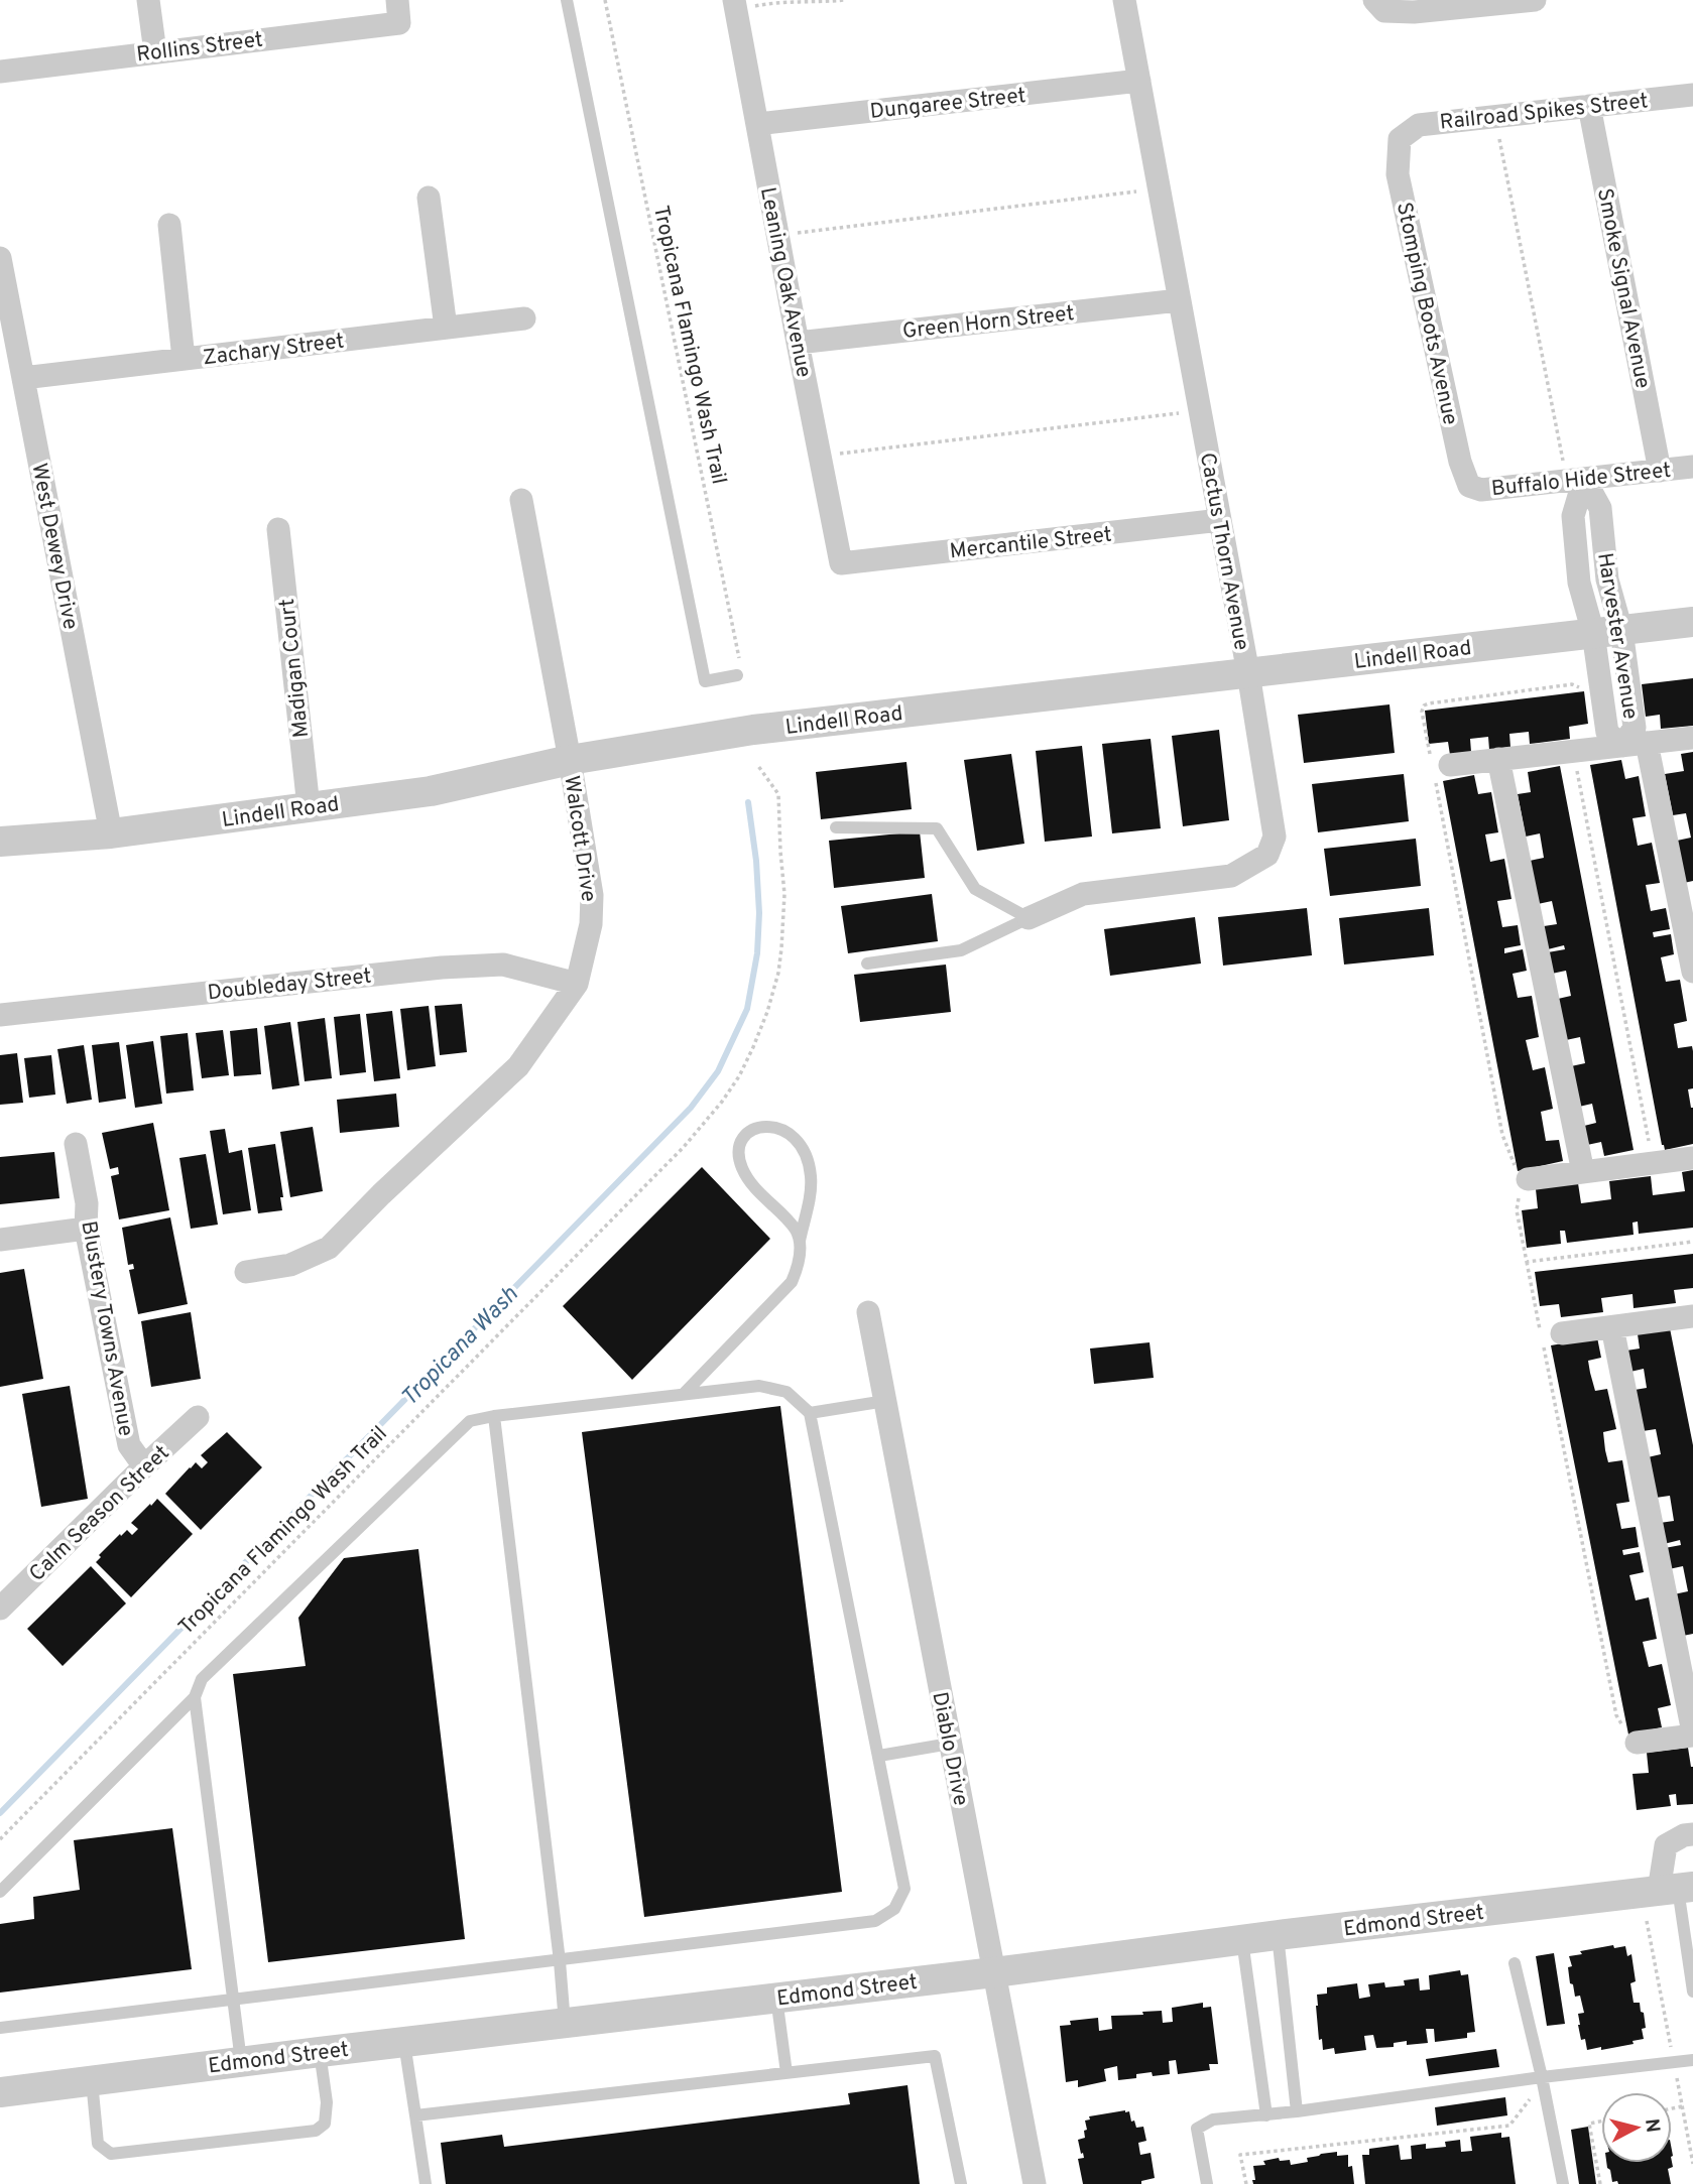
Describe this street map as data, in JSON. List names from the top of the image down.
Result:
{
  "streets": {
    "street": [
      "Rollins Street",
      "Dungaree Street",
      "Railroad Spikes Street",
      "Leaning Oak Avenue",
      "Smoke Signal Avenue",
      "Stomping Boots Avenue",
      "Green Horn Street",
      "Zachary Street",
      "Buffalo Hide Street",
      "Mercantile Street",
      "West Dewey Drive",
      "Cactus Thorn Avenue",
      "Harvester Avenue",
      "Lindell Road",
      "Madigan Court",
      "Walcott Drive",
      "Doubleday Street",
      "Blustery Towns Avenue",
      "Calm Season Street",
      "Diablo Drive",
      "Edmond Street"
    ],
    "path": ["Tropicana Flamingo Wash Trail"]
  },
  "crossings": [
    ["Dungaree Street", "Leaning Oak Avenue"],
    ["Dungaree Street", "Cactus Thorn Avenue"],
    ["Railroad Spikes Street", "Smoke Signal Avenue"],
    ["Railroad Spikes Street", "Stomping Boots Avenue"],
    ["Leaning Oak Avenue", "Green Horn Street"],
    ["Leaning Oak Avenue", "Mercantile Street"],
    ["Smoke Signal Avenue", "Buffalo Hide Street"],
    ["Stomping Boots Avenue", "Buffalo Hide Street"],
    ["Green Horn Street", "Cactus Thorn Avenue"],
    ["Zachary Street", "West Dewey Drive"],
    ["Buffalo Hide Street", "Harvester Avenue"],
    ["Mercantile Street", "Cactus Thorn Avenue"],
    ["West Dewey Drive", "Lindell Road"],
    ["Cactus Thorn Avenue", "Lindell Road"],
    ["Harvester Avenue", "Lindell Road"],
    ["Lindell Road", "Madigan Court"],
    ["Lindell Road", "Walcott Drive"],
    ["Walcott Drive", "Doubleday Street"],
    ["Blustery Towns Avenue", "Calm Season Street"],
    ["Diablo Drive", "Edmond Street"]
  ],
  "water": ["Tropicana Wash"],
  "north": "right"
}
